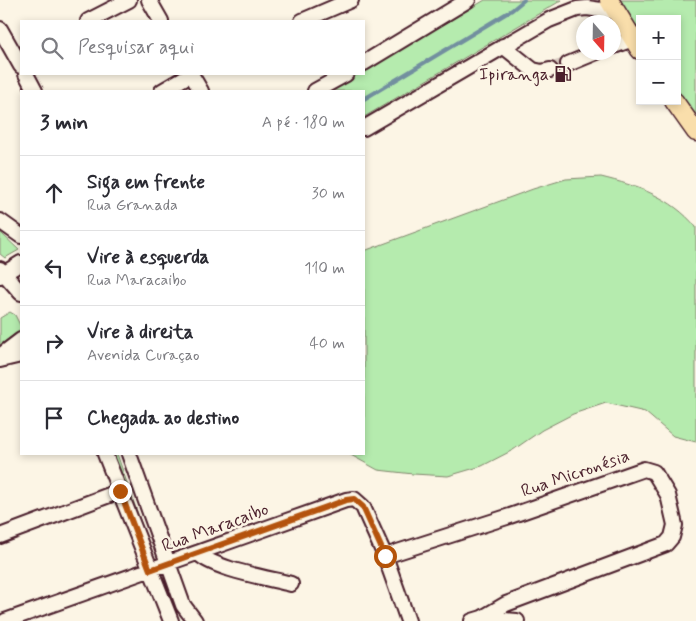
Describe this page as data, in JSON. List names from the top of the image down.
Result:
{
  "streets": {
    "street": ["Rua Micronésia", "Rua Maracaibo"]
  },
  "crossings": [
    ["Rua Micronésia", "Rua Maracaibo"]
  ],
  "places": {
    "fuel station": ["Ipiranga"]
  },
  "north": "bottom",
  "page": {
    "map_buttons": ["+", "−"],
    "search": "Pesquisar aqui",
    "heading": ["3 min", "A pé · 180 m"],
    "list": [
      ["Siga em frente", "Rua Granada", "30 m"],
      ["Vire à esquerda", "Rua Maracaibo", "110 m"],
      ["Vire à direita", "Avenida Curaçao", "40 m"],
      "Chegada ao destino"
    ]
  }
}
